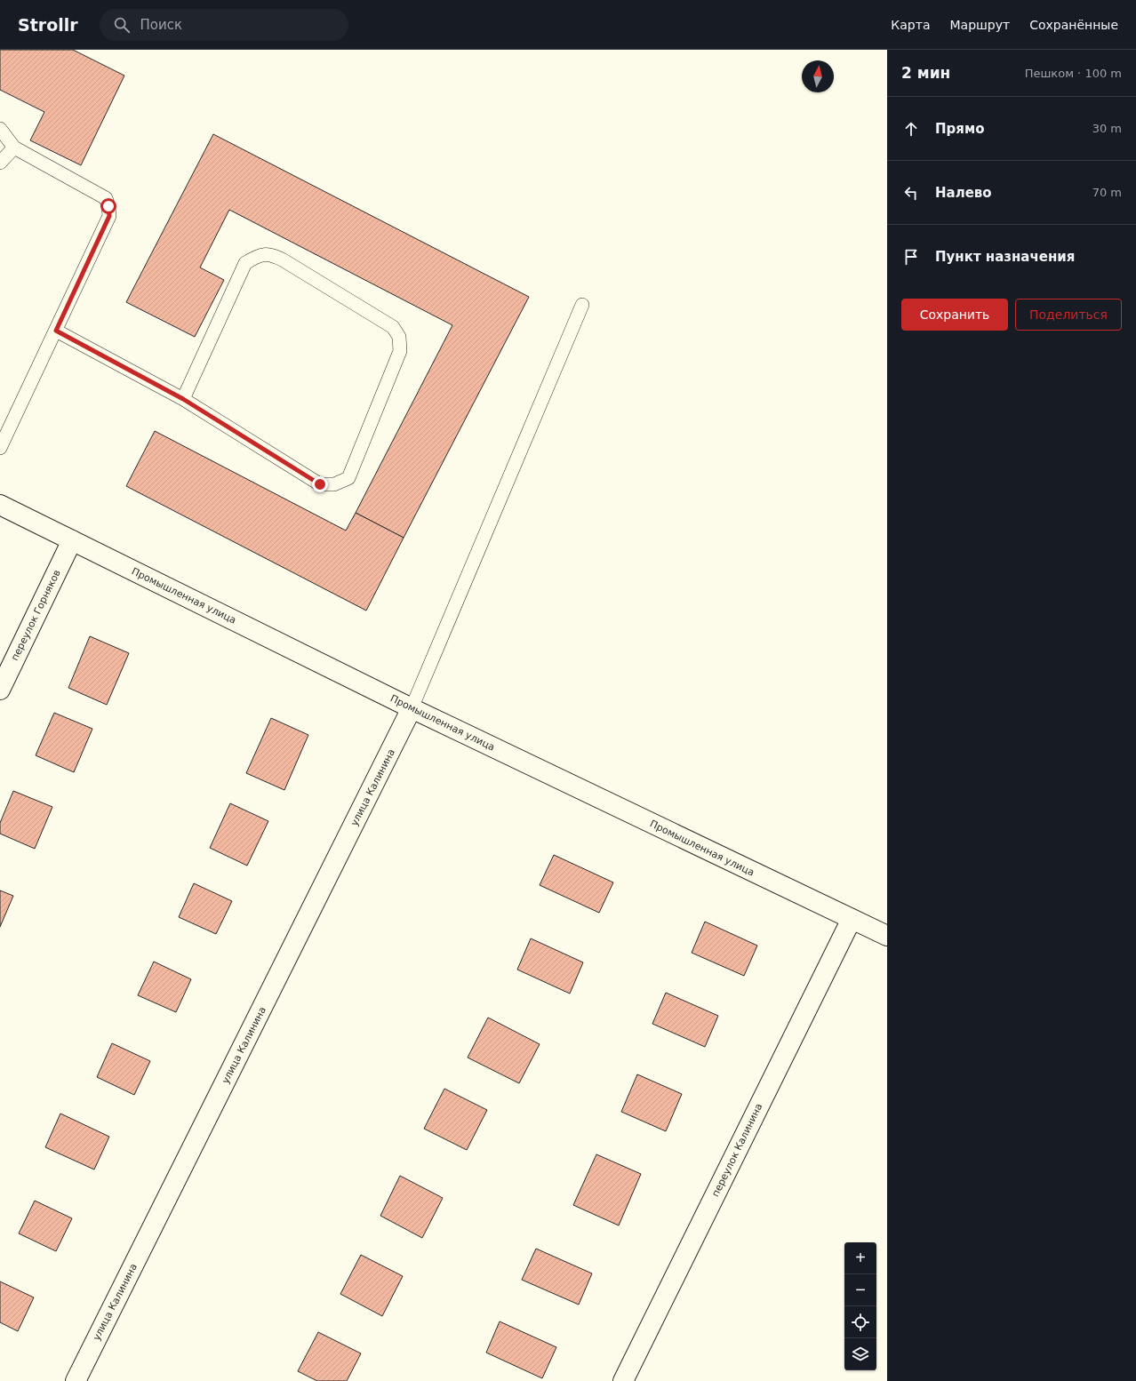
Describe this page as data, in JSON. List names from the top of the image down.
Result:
{
  "streets": {
    "street": [
      "Промышленная улица",
      "переулок Горняков",
      "улица Калинина",
      "переулок Калинина"
    ]
  },
  "crossings": [
    ["Промышленная улица", "переулок Горняков"],
    ["Промышленная улица", "улица Калинина"],
    ["Промышленная улица", "переулок Калинина"]
  ],
  "north": "top",
  "page": {
    "header": "Strollr",
    "search": "Поиск",
    "nav": ["Карта", "Маршрут", "Сохранённые"],
    "heading": ["2 мин", "Пешком · 100 m"],
    "list": [
      ["Прямо", "30 m"],
      ["Налево", "70 m"],
      "Пункт назначения"
    ],
    "buttons": ["Сохранить", "Поделиться"],
    "map_buttons": ["+", "−"]
  }
}
